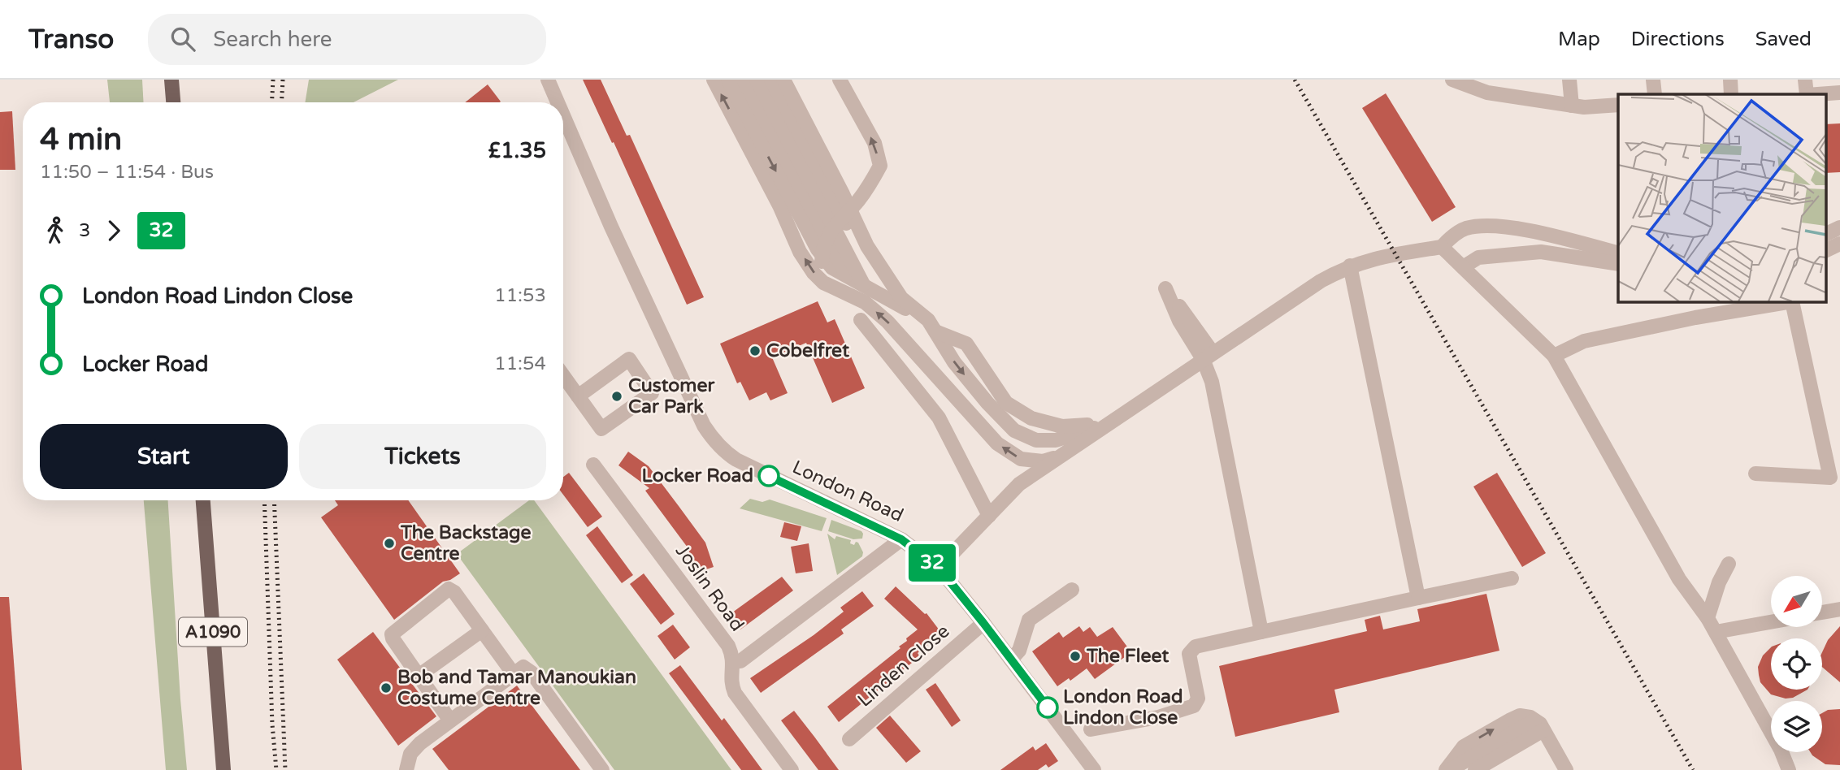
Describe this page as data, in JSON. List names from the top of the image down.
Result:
{
  "streets": {
    "main road": ["A1090"],
    "street": ["London Road", "Joslin Road", "Linden Close"]
  },
  "crossings": [
    ["London Road", "Linden Close"]
  ],
  "places": [
    "Cobelfret",
    "Customer Car Park",
    "Locker Road",
    "The Backstage Centre",
    "The Fleet",
    "Bob and Tamar Manoukian Costume Centre",
    "London Road Lindon Close"
  ],
  "lines": ["bus line 32"],
  "north": "bottom left",
  "page": {
    "header": "Transo",
    "search": "Search here",
    "nav": ["Map", "Directions", "Saved"],
    "on_map": "32",
    "heading": ["4 min", "11:50 – 11:54 · Bus", "£1.35"],
    "legs": ["3", "32"],
    "list": [
      {
        "name": "London Road Lindon Close",
        "value": "11:53"
      },
      {
        "name": "Locker Road",
        "value": "11:54"
      }
    ],
    "buttons": ["Start", "Tickets"]
  }
}
